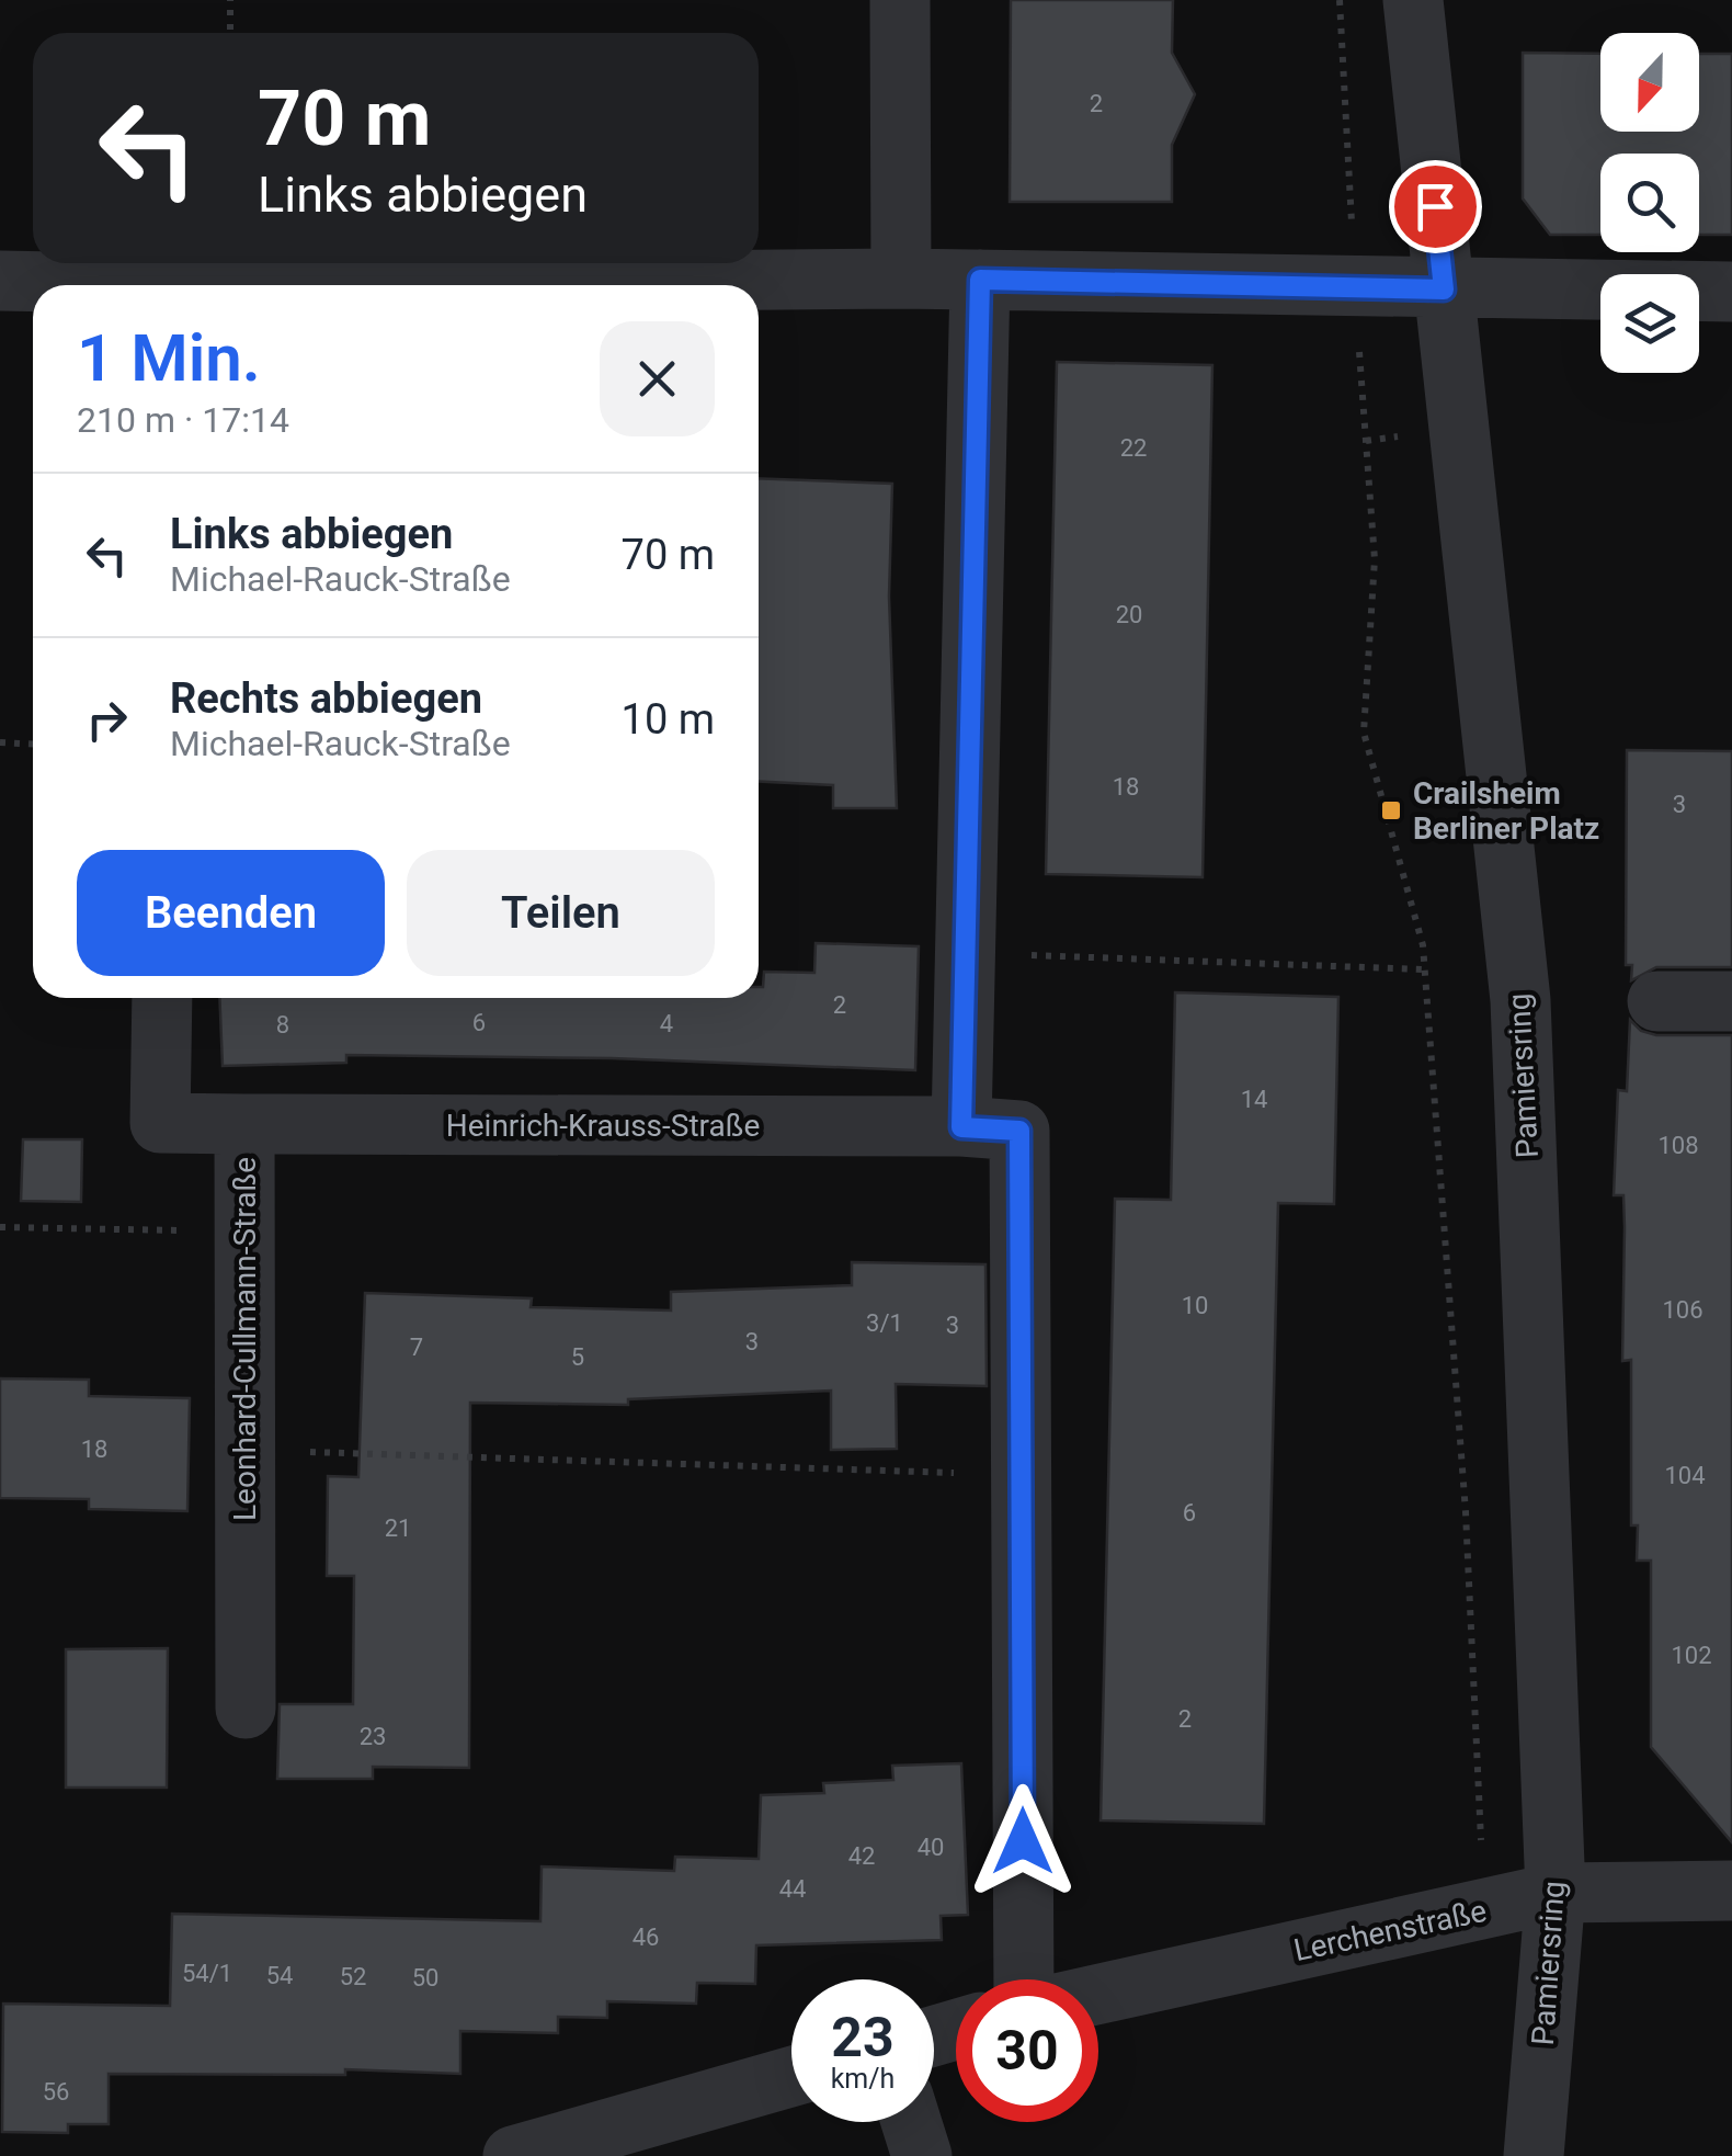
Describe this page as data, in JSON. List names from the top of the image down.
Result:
{
  "streets": {
    "street": [
      "Pamiersring",
      "Heinrich-Krauss-Straße",
      "Leonhard-Cullmann-Straße",
      "Lerchenstraße"
    ]
  },
  "crossings": [
    ["Pamiersring", "Lerchenstraße"],
    ["Heinrich-Krauss-Straße", "Leonhard-Cullmann-Straße"]
  ],
  "places": {
    "transit": ["Crailsheim Berliner Platz"]
  },
  "house_numbers": [
    "2",
    "22",
    "20",
    "18",
    "3",
    "2",
    "6",
    "4",
    "8",
    "14",
    "108",
    "10",
    "106",
    "3/1",
    "3",
    "3",
    "7",
    "5",
    "18",
    "104",
    "6",
    "21",
    "102",
    "2",
    "23",
    "40",
    "42",
    "44",
    "46",
    "54/1",
    "54",
    "52",
    "50",
    "56"
  ],
  "north": "bottom",
  "page": {
    "turn": ["70 m", "Links abbiegen"],
    "heading": ["1 Min.", "210 m · 17:14"],
    "list": [
      {
        "name": "Links abbiegen",
        "note": "Michael-Rauck-Straße",
        "value": "70 m"
      },
      {
        "name": "Rechts abbiegen",
        "note": "Michael-Rauck-Straße",
        "value": "10 m"
      }
    ],
    "buttons": ["Beenden", "Teilen"],
    "speed": "23 km/h",
    "limit": "30"
  }
}
